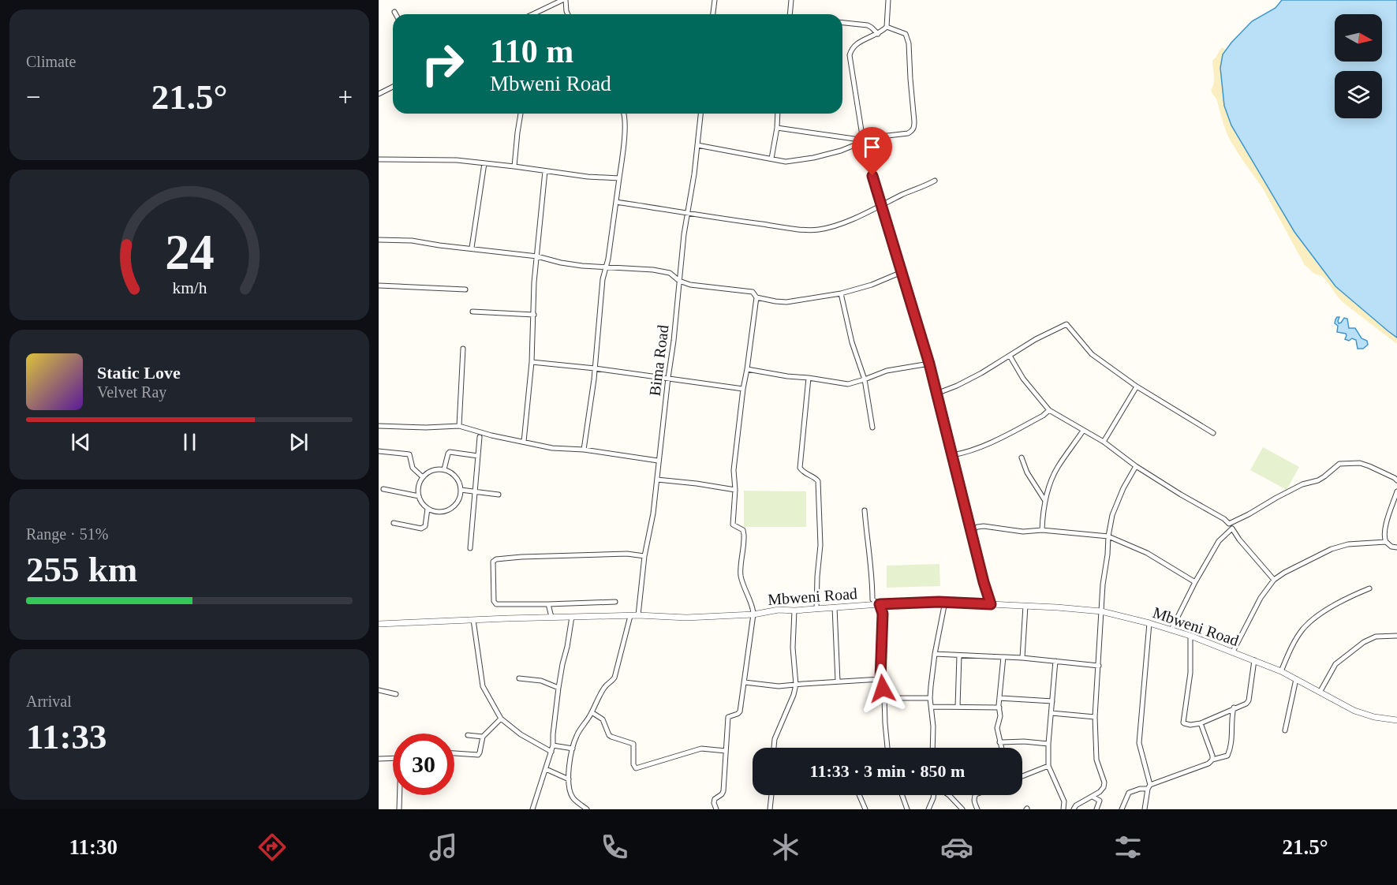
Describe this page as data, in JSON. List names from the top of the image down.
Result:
{
  "streets": {
    "street": ["Bima Road", "Mbweni Road"]
  },
  "crossings": [
    ["Bima Road", "Mbweni Road"]
  ],
  "north": "right",
  "page": {
    "tile": [
      "Climate",
      ["Range · 51%", "255 km"],
      ["Arrival", "11:33"]
    ],
    "turn": ["110 m", "Mbweni Road"],
    "heat": ["−", "21.5°", "+"],
    "song": ["Static Love", "Velvet Ray"],
    "limit": "30",
    "trip": "11:33 · 3 min · 850 m",
    "tabs": ["11:30", "21.5°"],
    "gauge": ["24", "km/h"]
  }
}
